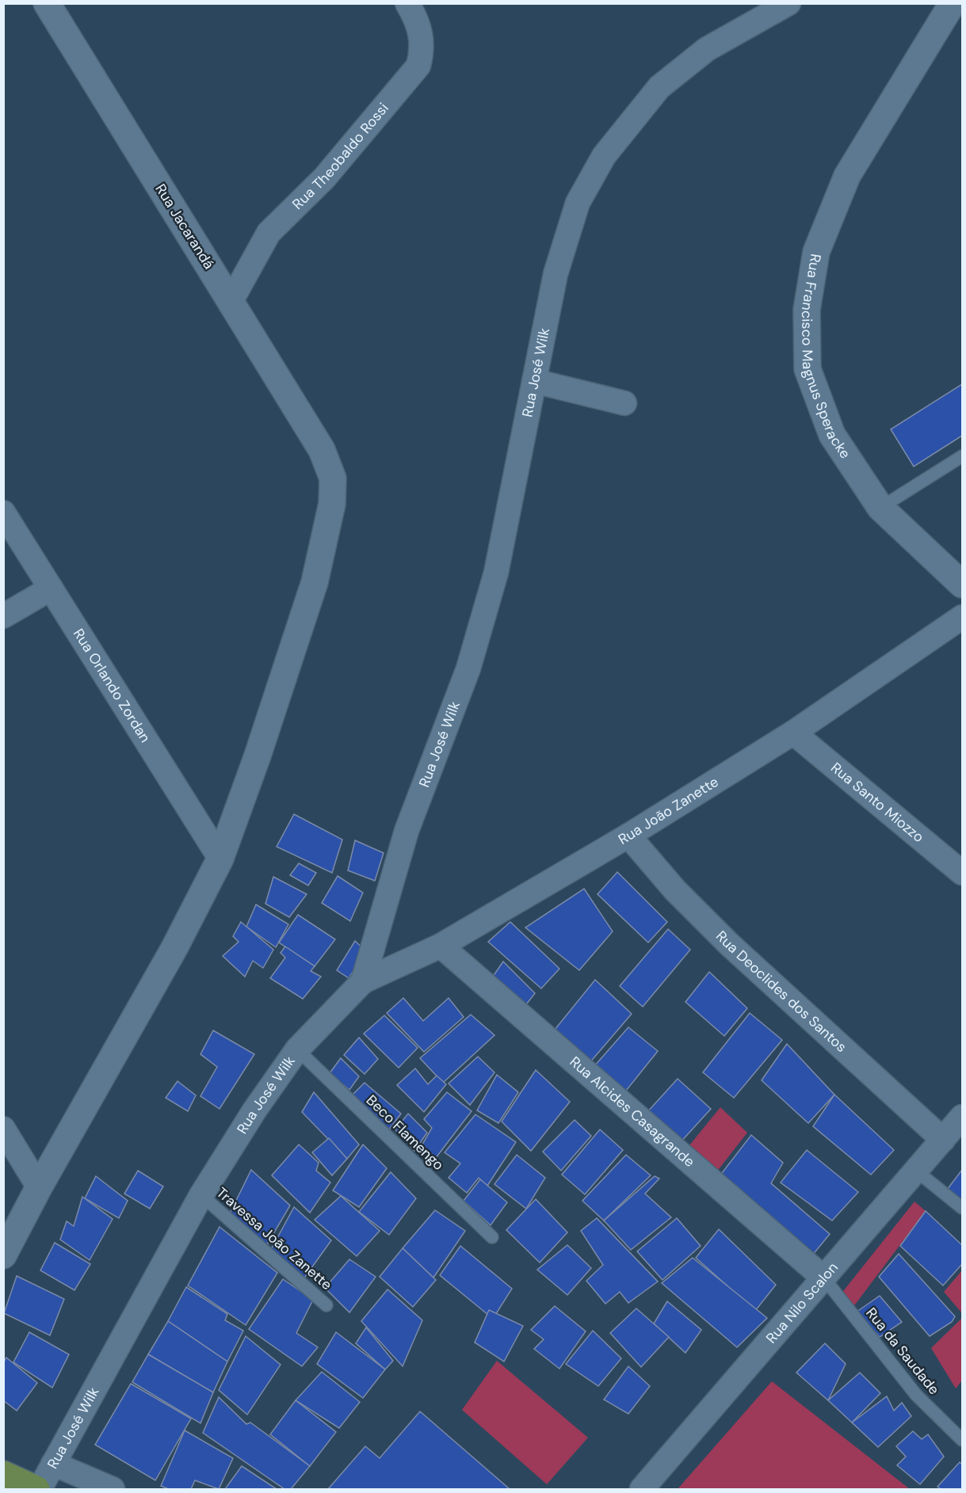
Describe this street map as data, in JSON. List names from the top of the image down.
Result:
{
  "streets": {
    "street": [
      "Rua Theobaldo Rossi",
      "Rua Jacarandá",
      "Rua Francisco Magnus Speracke",
      "Rua José Wilk",
      "Rua Orlando Zordan",
      "Rua Santo Miozzo",
      "Rua João Zanette",
      "Rua Deoclides dos Santos",
      "Rua Alcides Casagrande",
      "Rua Nilo Scalon"
    ],
    "lane": ["Beco Flamengo", "Travessa João Zanette", "Rua da Saudade"]
  },
  "crossings": [
    ["Rua Theobaldo Rossi", "Rua Jacarandá"],
    ["Rua Jacarandá", "Rua Orlando Zordan"],
    ["Rua José Wilk", "Rua João Zanette"],
    ["Rua José Wilk", "Beco Flamengo"],
    ["Rua José Wilk", "Travessa João Zanette"],
    ["Rua Santo Miozzo", "Rua João Zanette"],
    ["Rua João Zanette", "Rua Deoclides dos Santos"],
    ["Rua João Zanette", "Rua Alcides Casagrande"],
    ["Rua Deoclides dos Santos", "Rua Nilo Scalon"],
    ["Rua Alcides Casagrande", "Rua Nilo Scalon"],
    ["Rua Alcides Casagrande", "Rua da Saudade"],
    ["Rua Nilo Scalon", "Rua da Saudade"]
  ]
}
